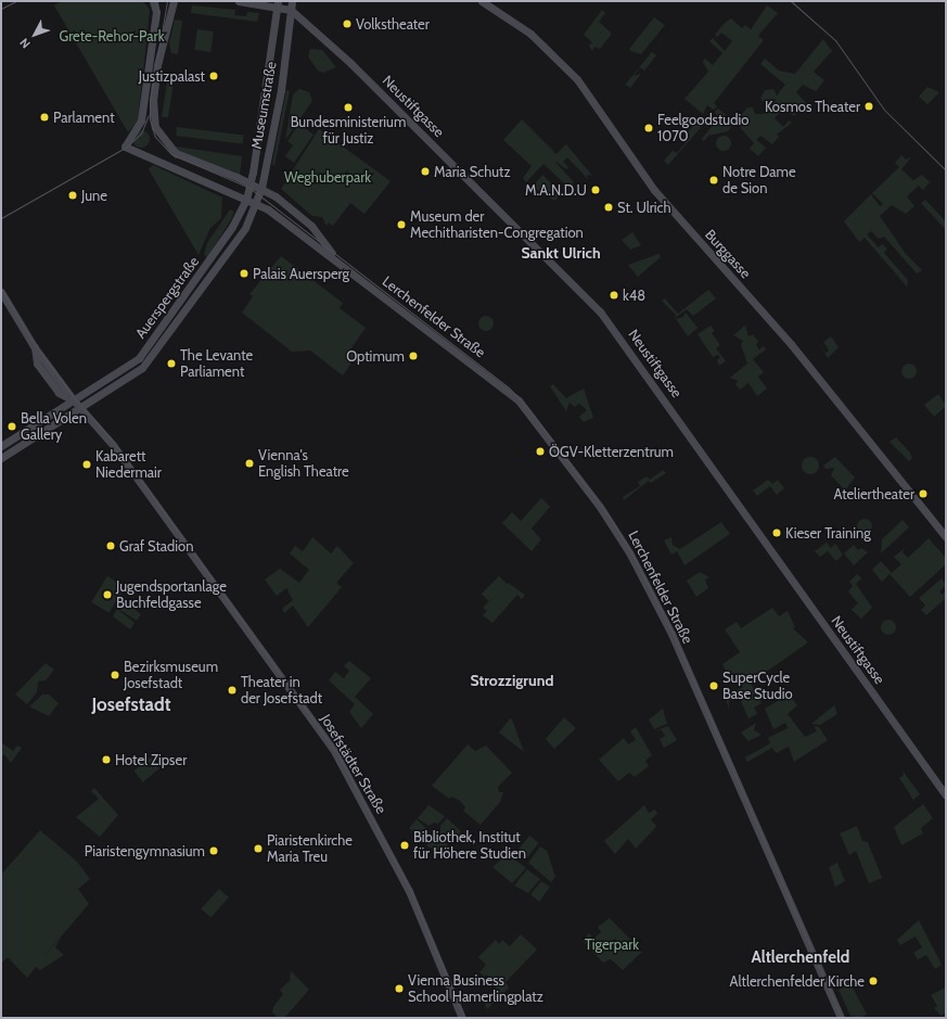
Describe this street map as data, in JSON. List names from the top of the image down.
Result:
{
  "streets": {
    "main road": [
      "Museumstraße",
      "Neustiftgasse",
      "Burggasse",
      "Auerspergstraße",
      "Lerchenfelder Straße",
      "Josefstädter Straße"
    ]
  },
  "crossings": [
    ["Museumstraße", "Neustiftgasse"],
    ["Museumstraße", "Auerspergstraße"],
    ["Museumstraße", "Lerchenfelder Straße"],
    ["Auerspergstraße", "Lerchenfelder Straße"],
    ["Auerspergstraße", "Josefstädter Straße"]
  ],
  "districts": [
    "Sankt Ulrich",
    "Strozzigrund",
    "Josefstadt",
    "Altlerchenfeld"
  ],
  "parks": ["Grete-Rehor-Park", "Weghuberpark", "Tigerpark"],
  "places": [
    "Volkstheater",
    "Justizpalast",
    "Kosmos Theater",
    "Bundesministerium für Justiz",
    "Parlament",
    "Feelgoodstudio 1070",
    "Maria Schutz",
    "Notre Dame de Sion",
    "M.A.N.D.U",
    "June",
    "St. Ulrich",
    "Museum der Mechitharisten-Congregation",
    "Palais Auersperg",
    "k48",
    "Optimum",
    "The Levante Parliament",
    "Bella Volen Gallery",
    "ÖGV-Kletterzentrum",
    "Vienna's English Theatre",
    "Kabarett Niedermair",
    "Ateliertheater",
    "Kieser Training",
    "Graf Stadion",
    "Jugendsportanlage Buchfeldgasse",
    "Bezirksmuseum Josefstadt",
    "SuperCycle Base Studio",
    "Theater in der Josefstadt",
    "Hotel Zipser",
    "Bibliothek, Institut für Höhere Studien",
    "Piaristenkirche Maria Treu",
    "Piaristengymnasium",
    "Altlerchenfelder Kirche",
    "Vienna Business School Hamerlingplatz"
  ],
  "north": "bottom left"
}
